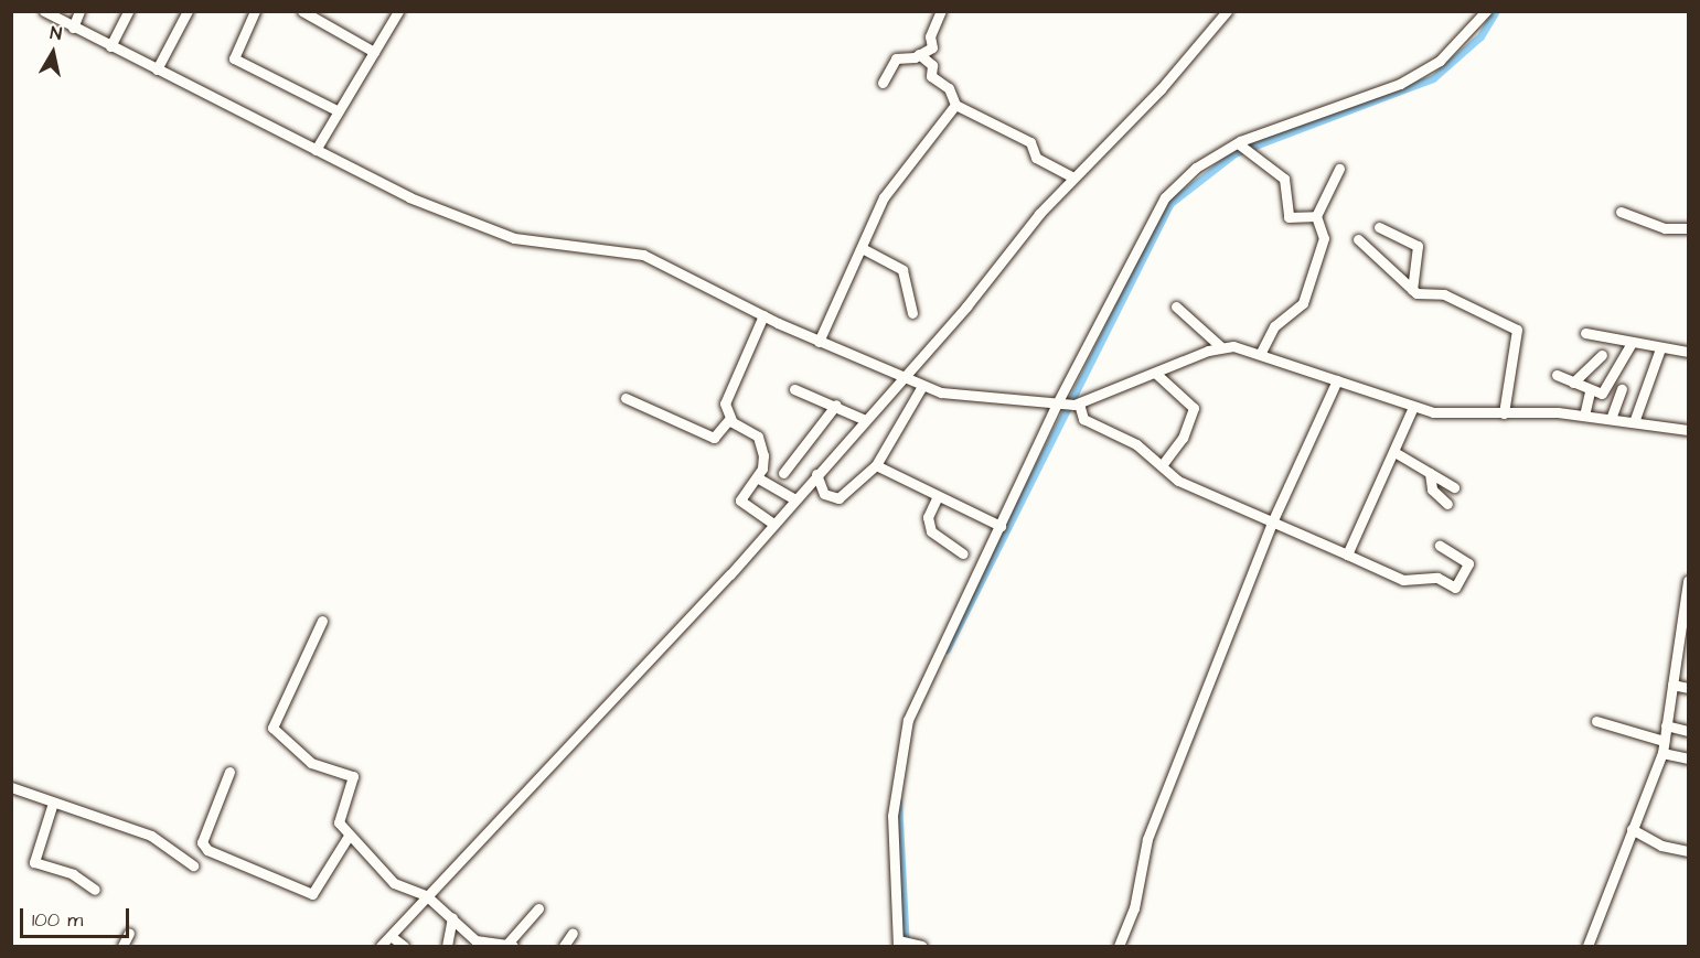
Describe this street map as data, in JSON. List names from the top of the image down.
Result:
{
  "scale_bar": "100 m",
  "north": "top"
}
